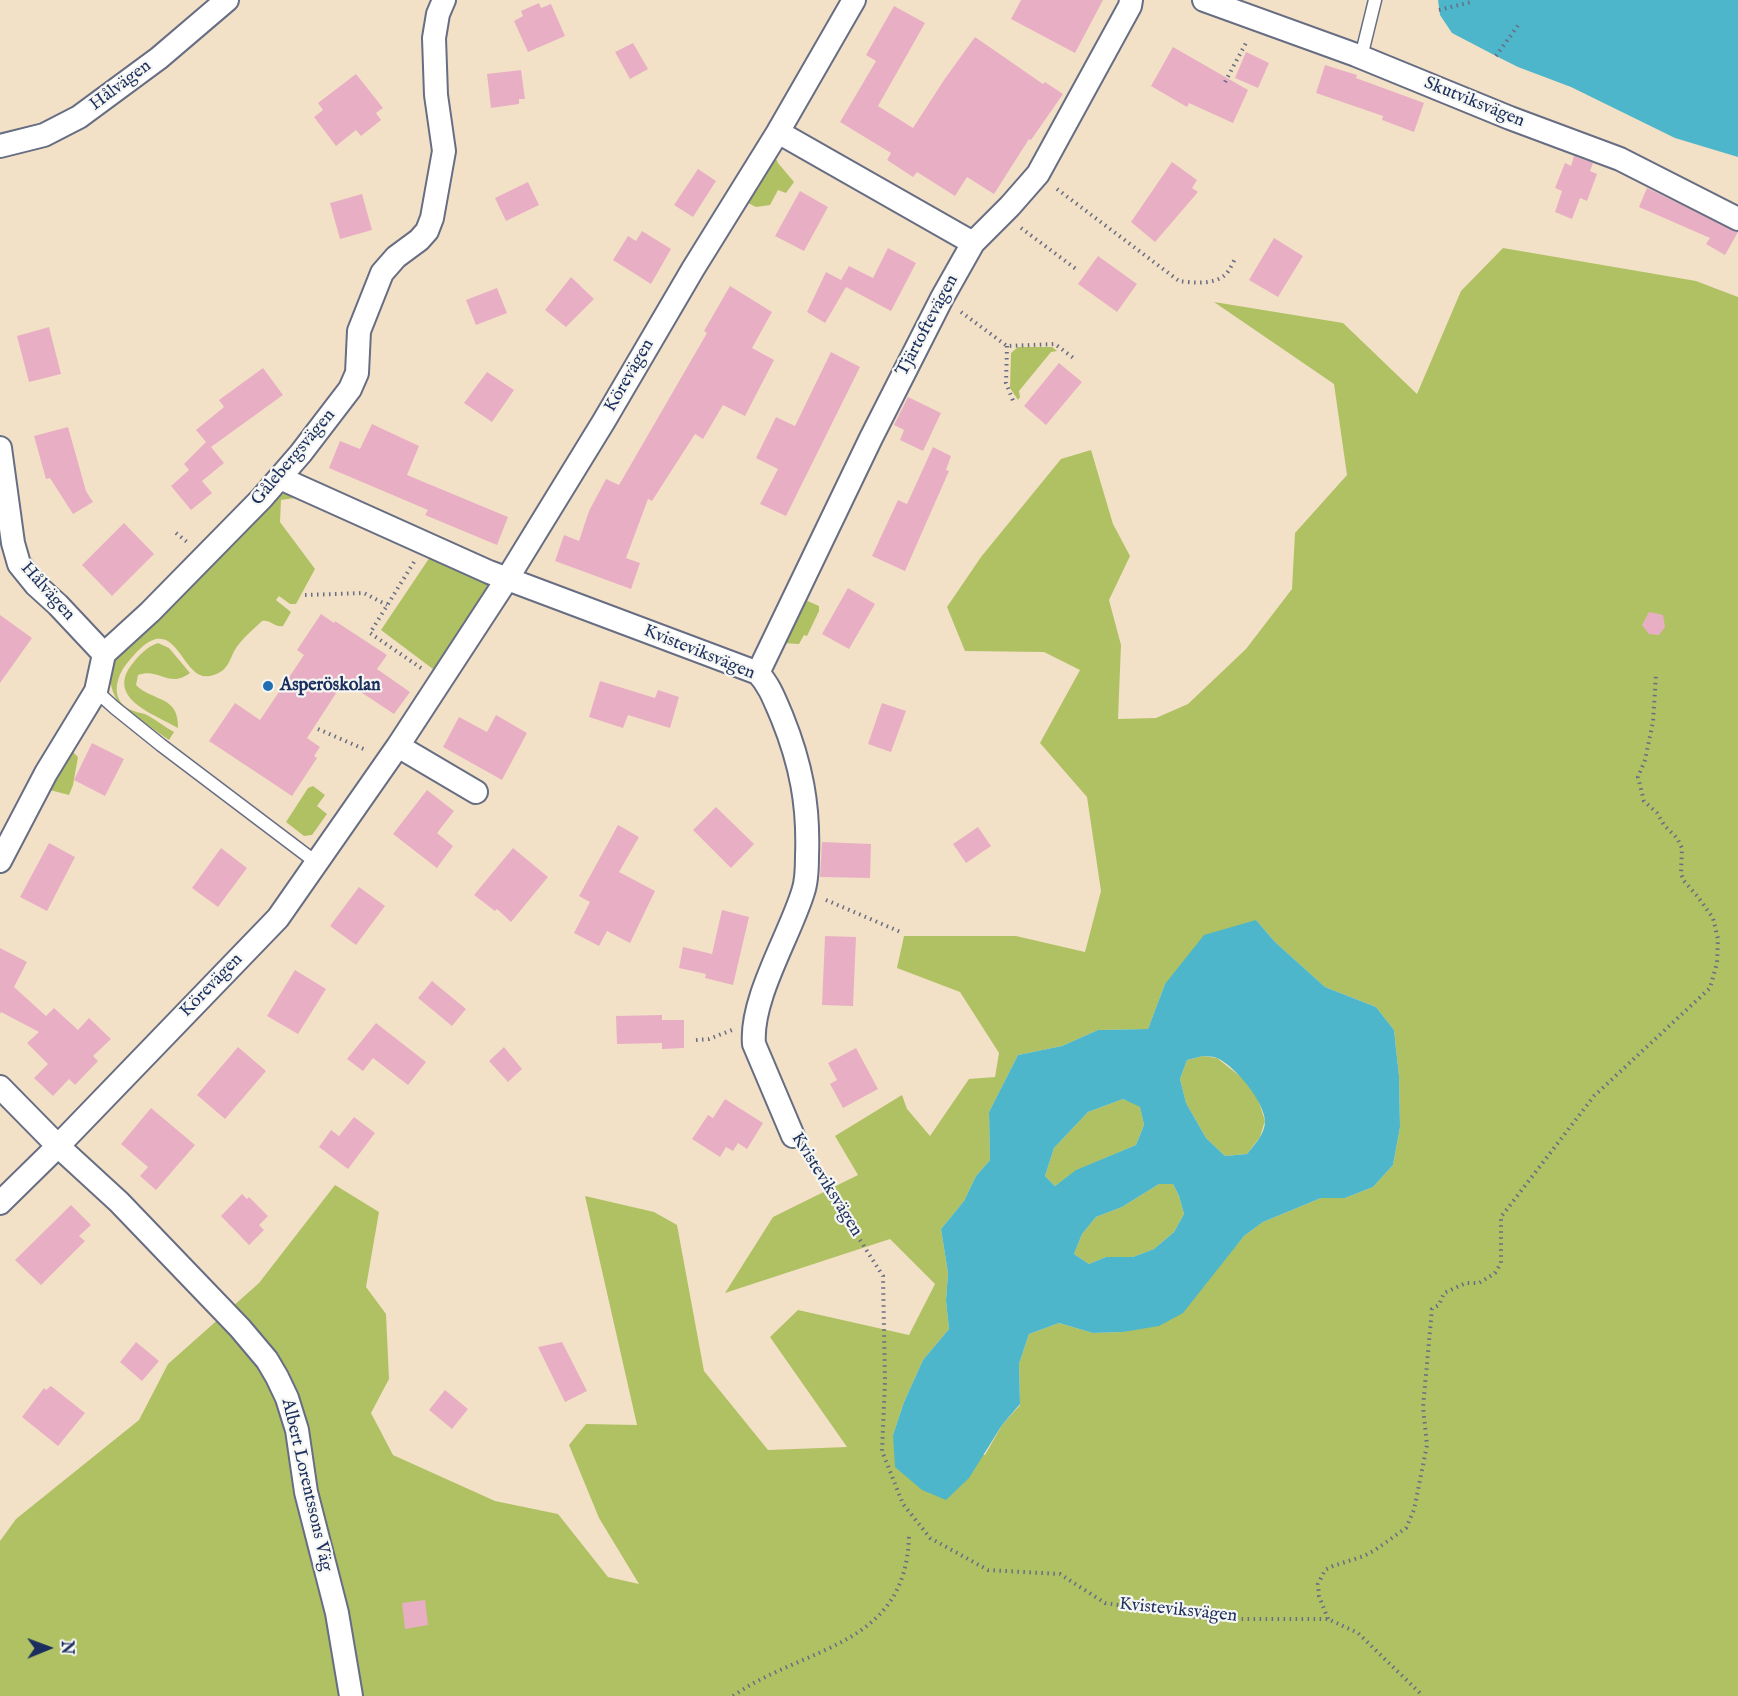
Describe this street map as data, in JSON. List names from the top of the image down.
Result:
{
  "streets": {
    "street": [
      "Hålvägen",
      "Skutviksvägen",
      "Tjärtoftevägen",
      "Körevägen",
      "Gålebergsvägen",
      "Kvisteviksvägen",
      "Albert Lorentssons Väg"
    ]
  },
  "crossings": [
    ["Hålvägen", "Gålebergsvägen"],
    ["Tjärtoftevägen", "Kvisteviksvägen"],
    ["Körevägen", "Kvisteviksvägen"],
    ["Körevägen", "Albert Lorentssons Väg"],
    ["Gålebergsvägen", "Kvisteviksvägen"]
  ],
  "places": ["Asperöskolan"],
  "north": "right"
}
